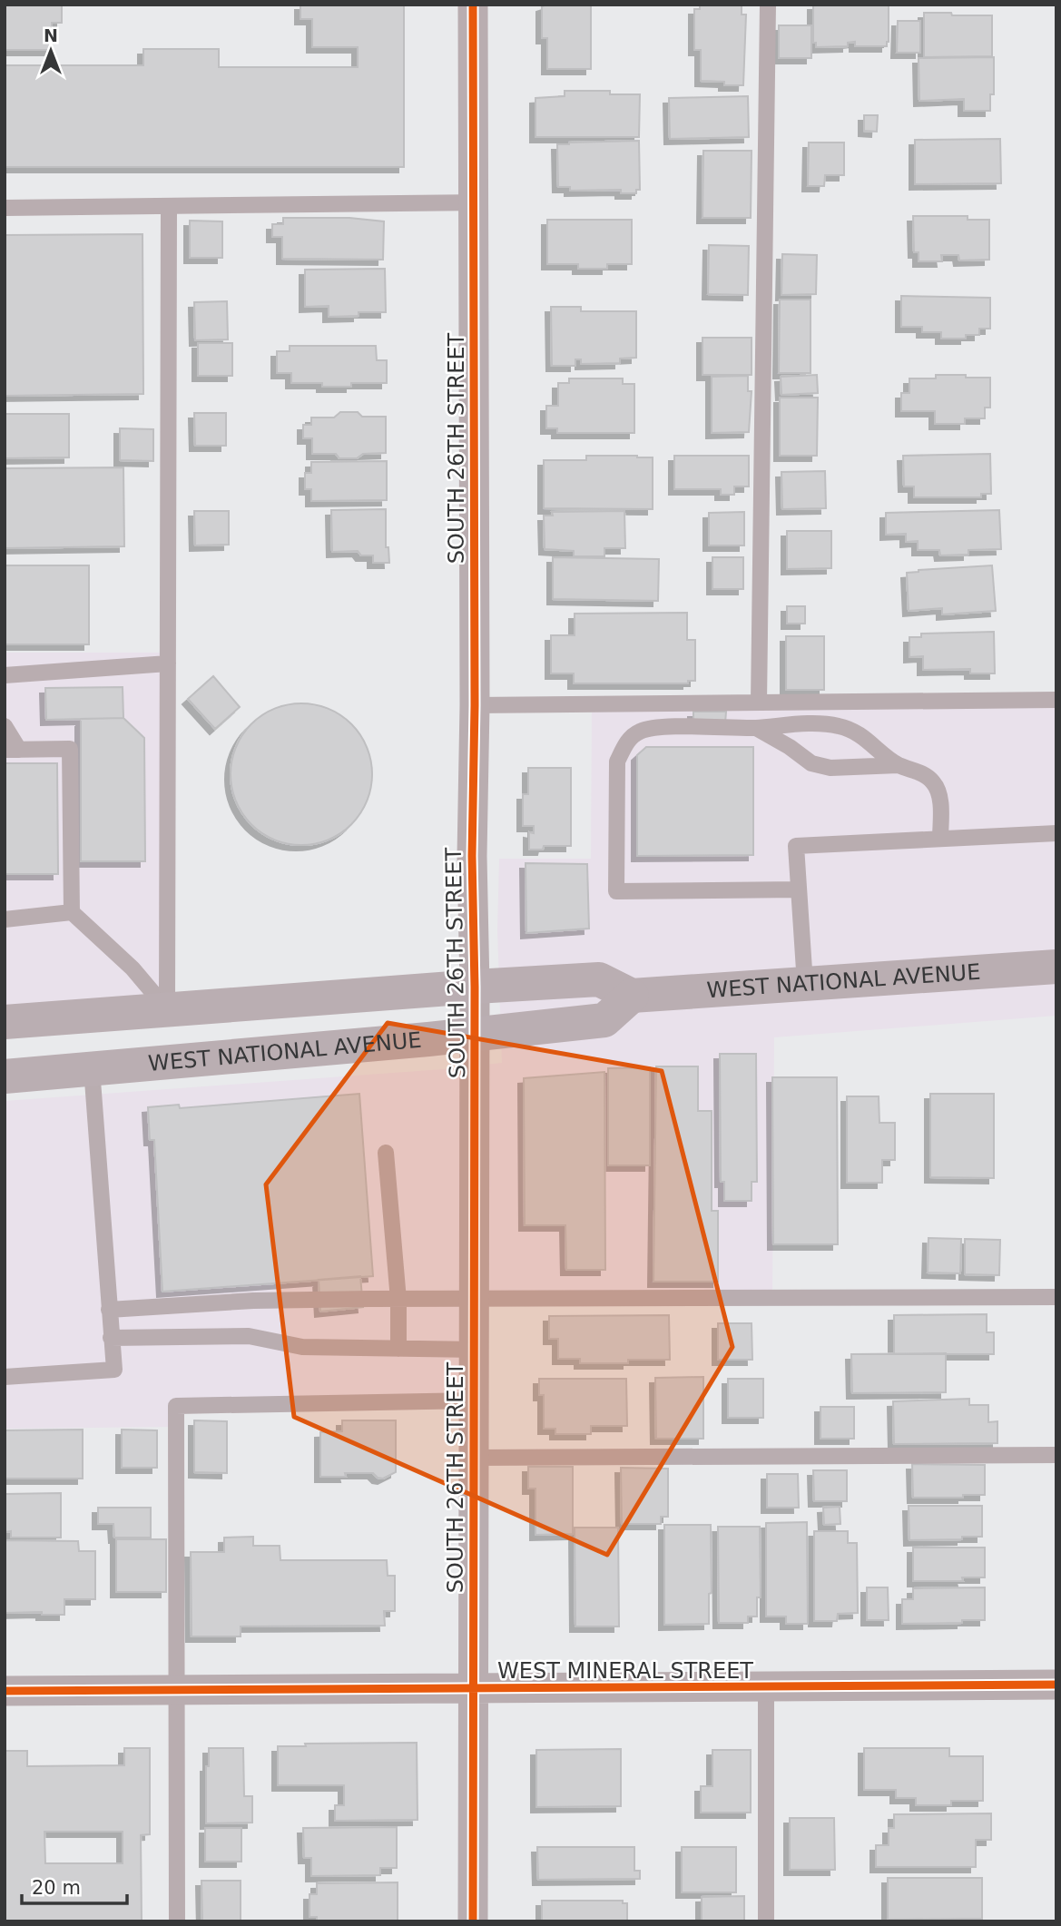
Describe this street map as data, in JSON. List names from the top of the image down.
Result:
{
  "streets": {
    "main road": ["WEST NATIONAL AVENUE"],
    "street": ["SOUTH 26TH STREET", "WEST MINERAL STREET"]
  },
  "crossings": [
    ["SOUTH 26TH STREET", "WEST NATIONAL AVENUE"],
    ["SOUTH 26TH STREET", "WEST MINERAL STREET"]
  ],
  "scale_bar": "20 m",
  "north": "top"
}
